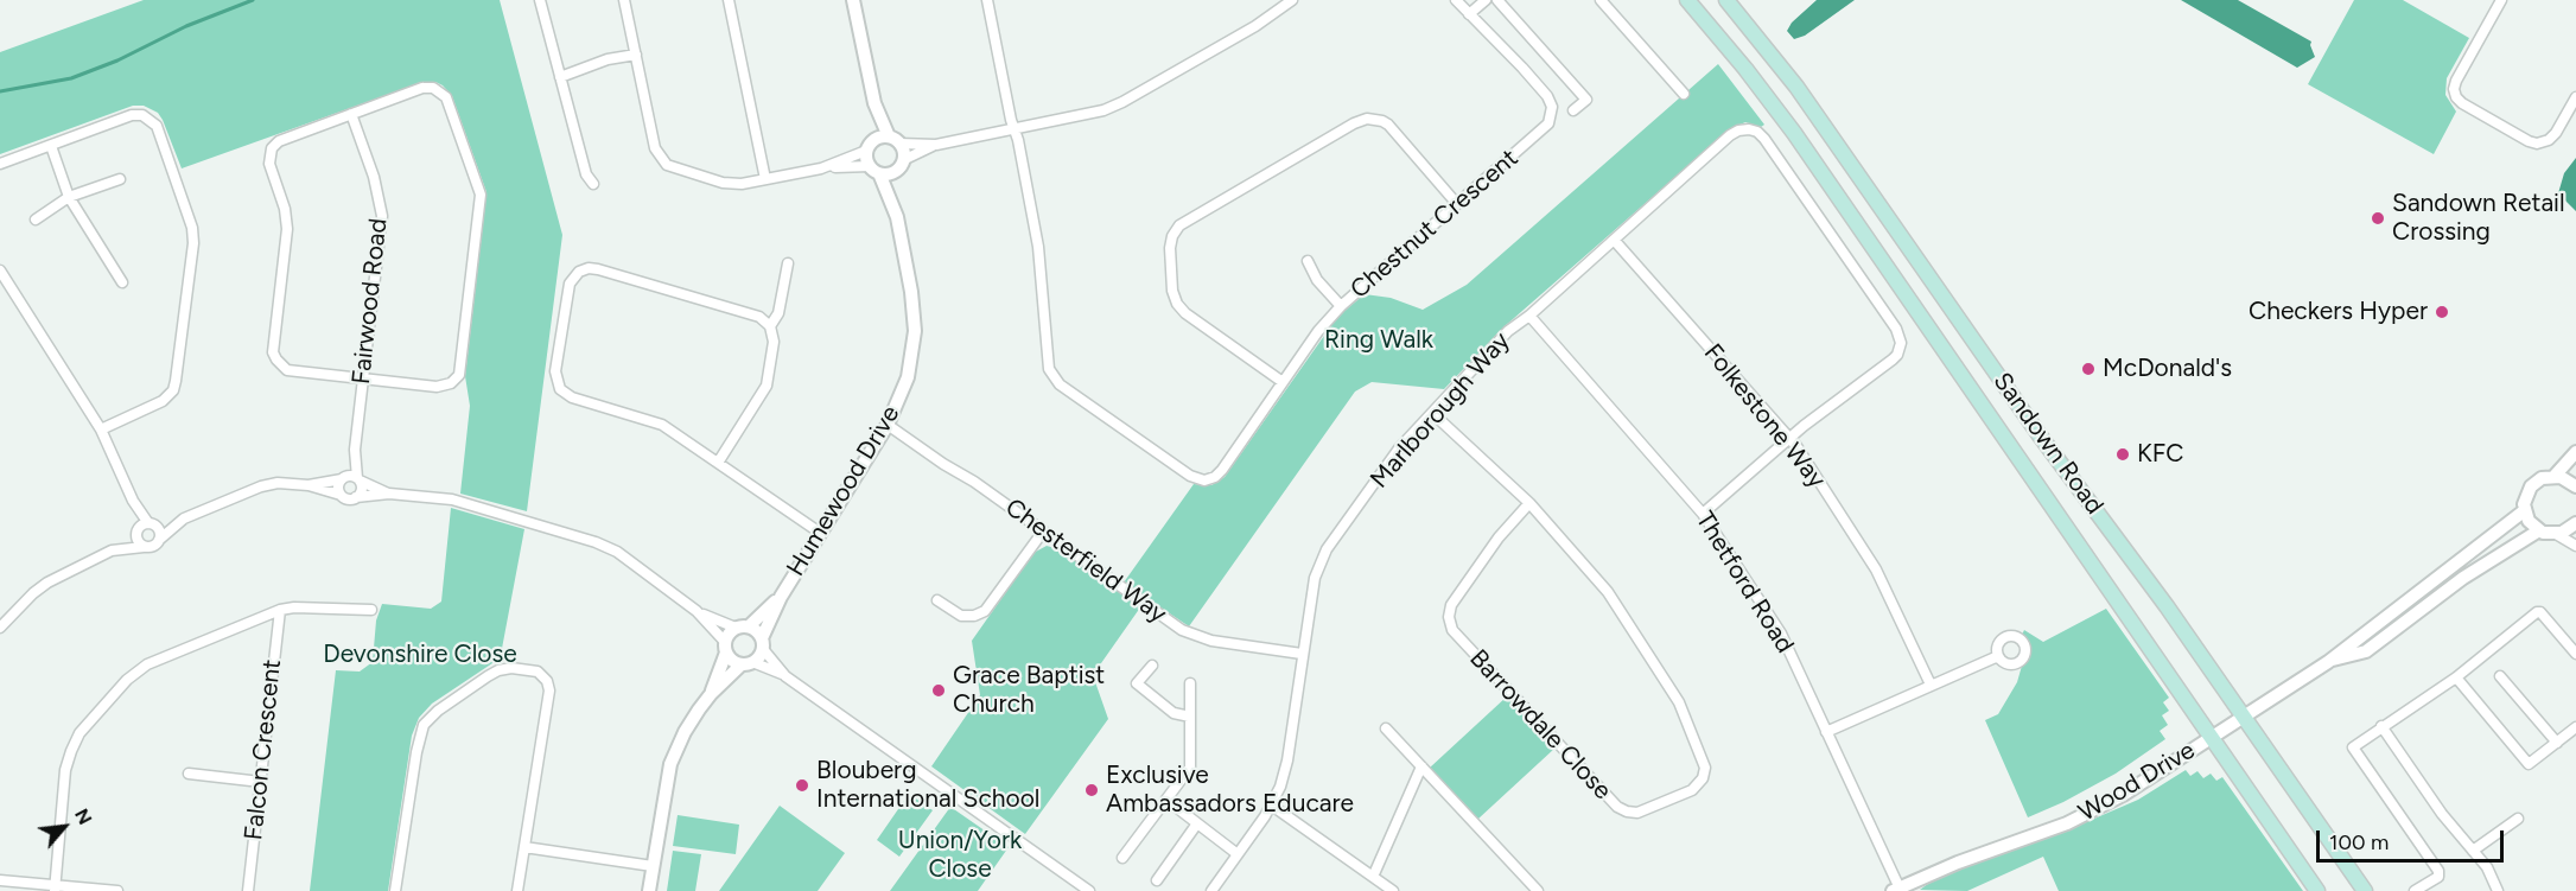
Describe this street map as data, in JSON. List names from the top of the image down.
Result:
{
  "streets": {
    "main road": ["Sandown Road"],
    "street": [
      "Chestnut Crescent",
      "Fairwood Road",
      "Marlborough Way",
      "Folkestone Way",
      "Humewood Drive",
      "Chesterfield Way",
      "Thetford Road",
      "Barrowdale Close",
      "Falcon Crescent",
      "Wood Drive"
    ]
  },
  "crossings": [
    ["Marlborough Way", "Folkestone Way"],
    ["Marlborough Way", "Chesterfield Way"],
    ["Marlborough Way", "Thetford Road"],
    ["Marlborough Way", "Barrowdale Close"],
    ["Sandown Road", "Wood Drive"],
    ["Humewood Drive", "Chesterfield Way"],
    ["Thetford Road", "Wood Drive"]
  ],
  "parks": ["Ring Walk", "Devonshire Close", "Union/York Close"],
  "places": [
    "Sandown Retail Crossing",
    "Checkers Hyper",
    "McDonald's",
    "KFC",
    "Grace Baptist Church",
    "Blouberg International School",
    "Exclusive Ambassadors Educare"
  ],
  "scale_bar": "100 m",
  "north": "top right"
}
